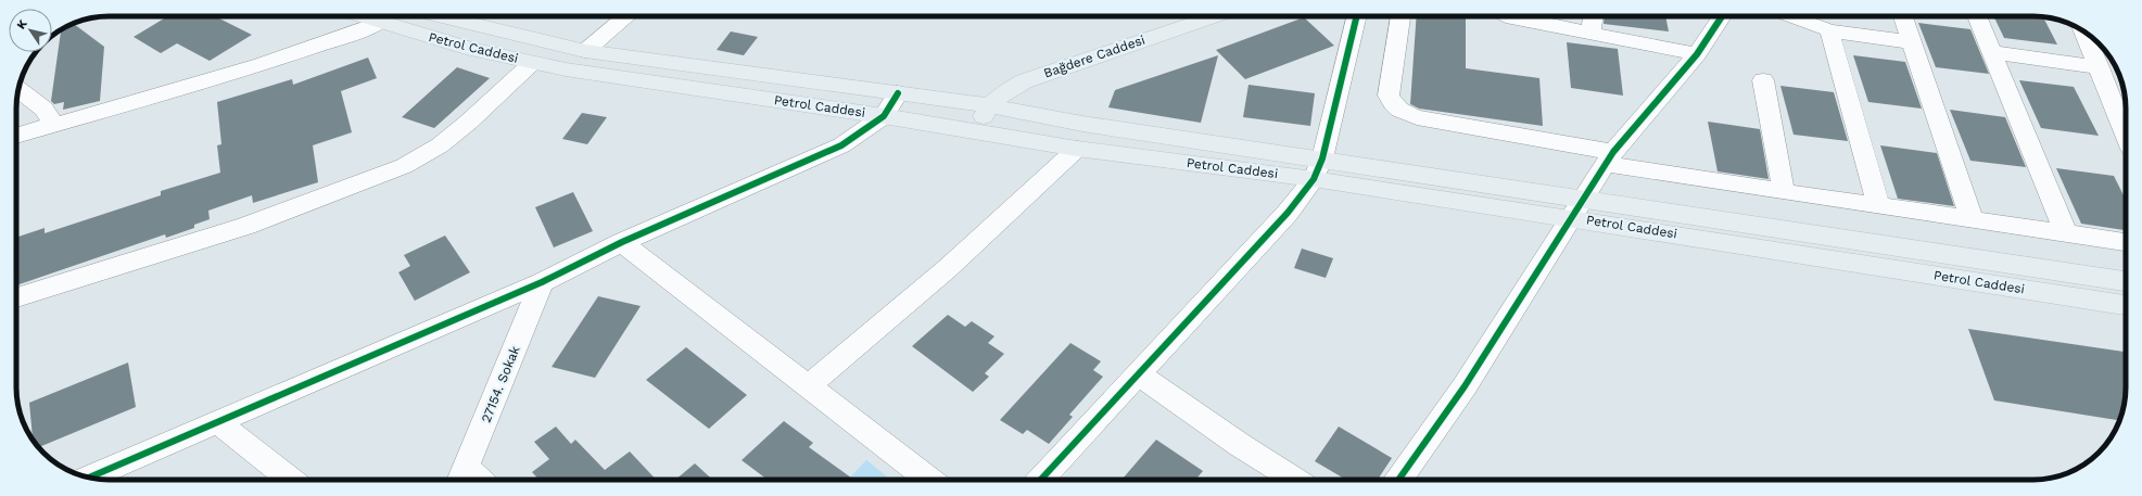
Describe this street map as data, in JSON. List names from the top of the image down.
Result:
{
  "streets": {
    "main road": ["Petrol Caddesi", "Bağdere Caddesi"],
    "street": ["27154. Sokak"]
  },
  "crossings": [
    ["Petrol Caddesi", "Bağdere Caddesi"]
  ],
  "north": "top left"
}
